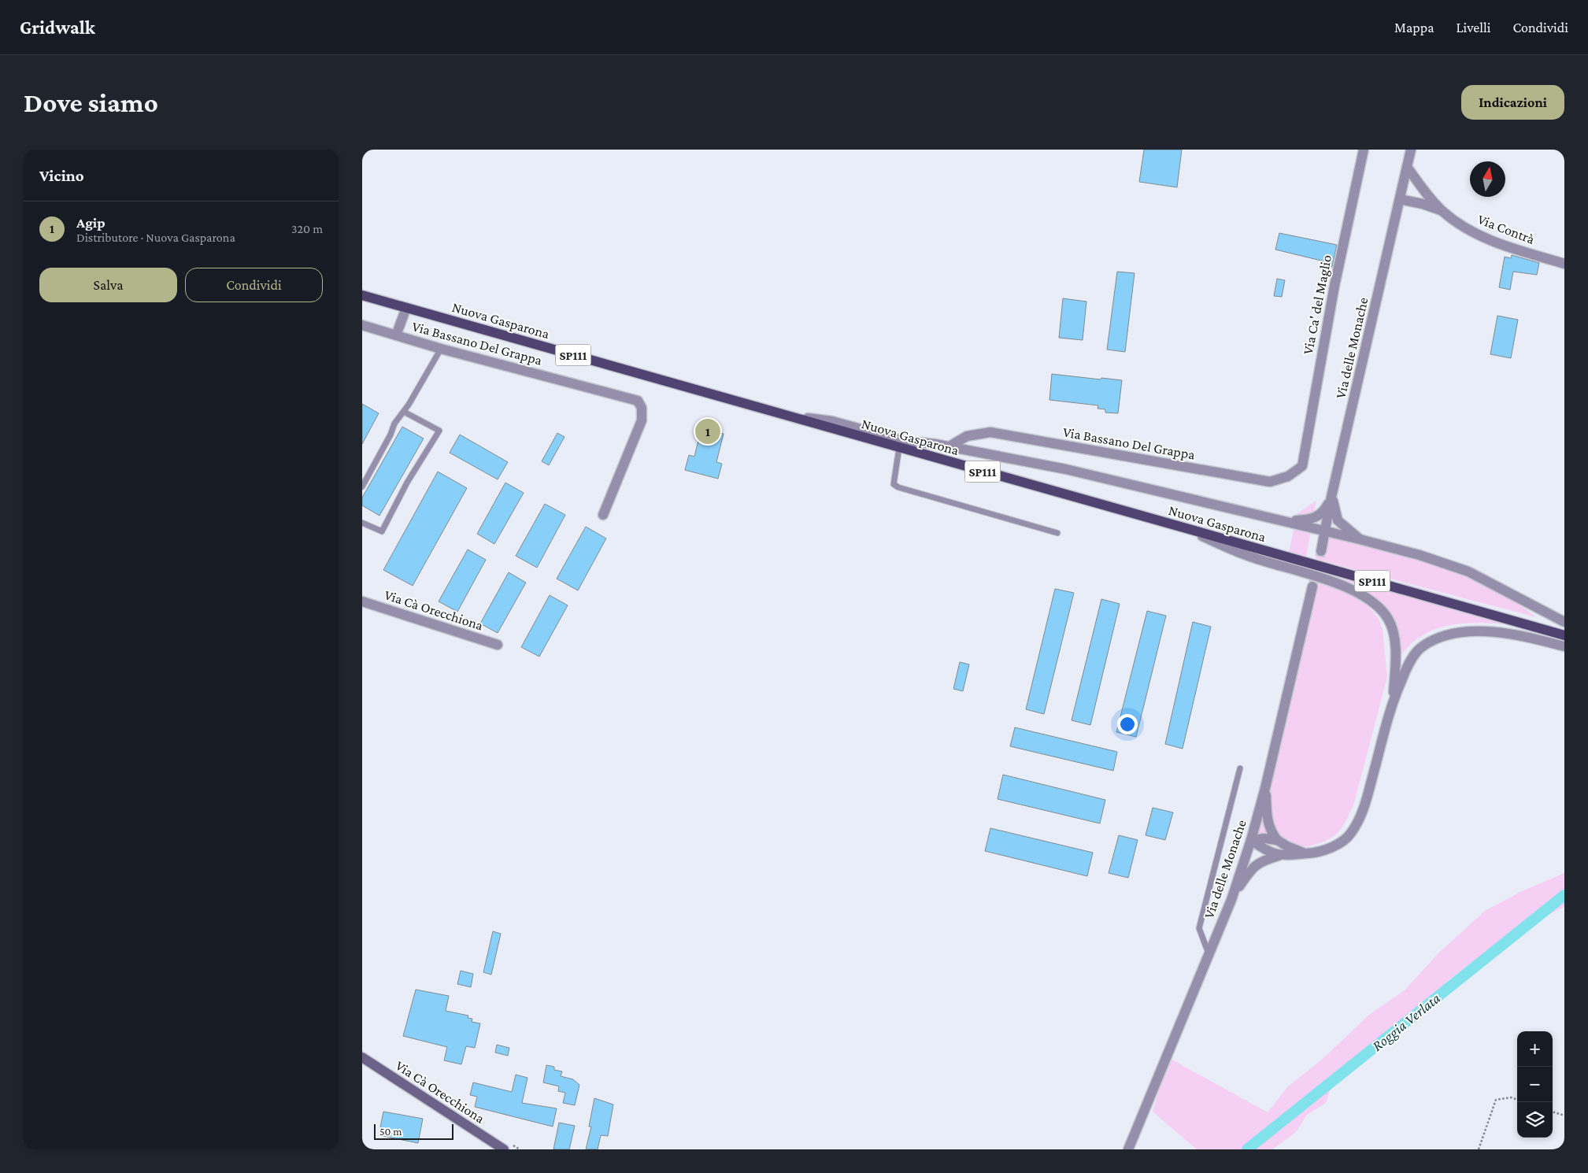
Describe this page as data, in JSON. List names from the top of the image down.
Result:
{
  "streets": {
    "main road": ["Nuova Gasparona", "SP111", "Via Cà Orecchiona"],
    "street": [
      "Via Contrà",
      "Via Ca' del Maglio",
      "Via Bassano Del Grappa",
      "Via delle Monache"
    ]
  },
  "crossings": [
    ["Via Contrà", "Via delle Monache"],
    ["Via Ca' del Maglio", "Via Bassano Del Grappa"],
    ["Nuova Gasparona", "Via Bassano Del Grappa"]
  ],
  "water": ["Roggia Verlata"],
  "scale_bar": "50 m",
  "north": "top",
  "page": {
    "header": "Gridwalk",
    "nav": ["Mappa", "Livelli", "Condividi"],
    "buttons": [
      "Indicazioni",
      ["Salva", "Condividi"]
    ],
    "title": "Dove siamo",
    "heading": "Vicino",
    "list": [
      {
        "mark": "1",
        "name": "Agip",
        "note": "Distributore · Nuova Gasparona",
        "value": "320 m"
      }
    ],
    "pins": "1",
    "map_buttons": ["+", "−"],
    "scale": "50 m"
  }
}
